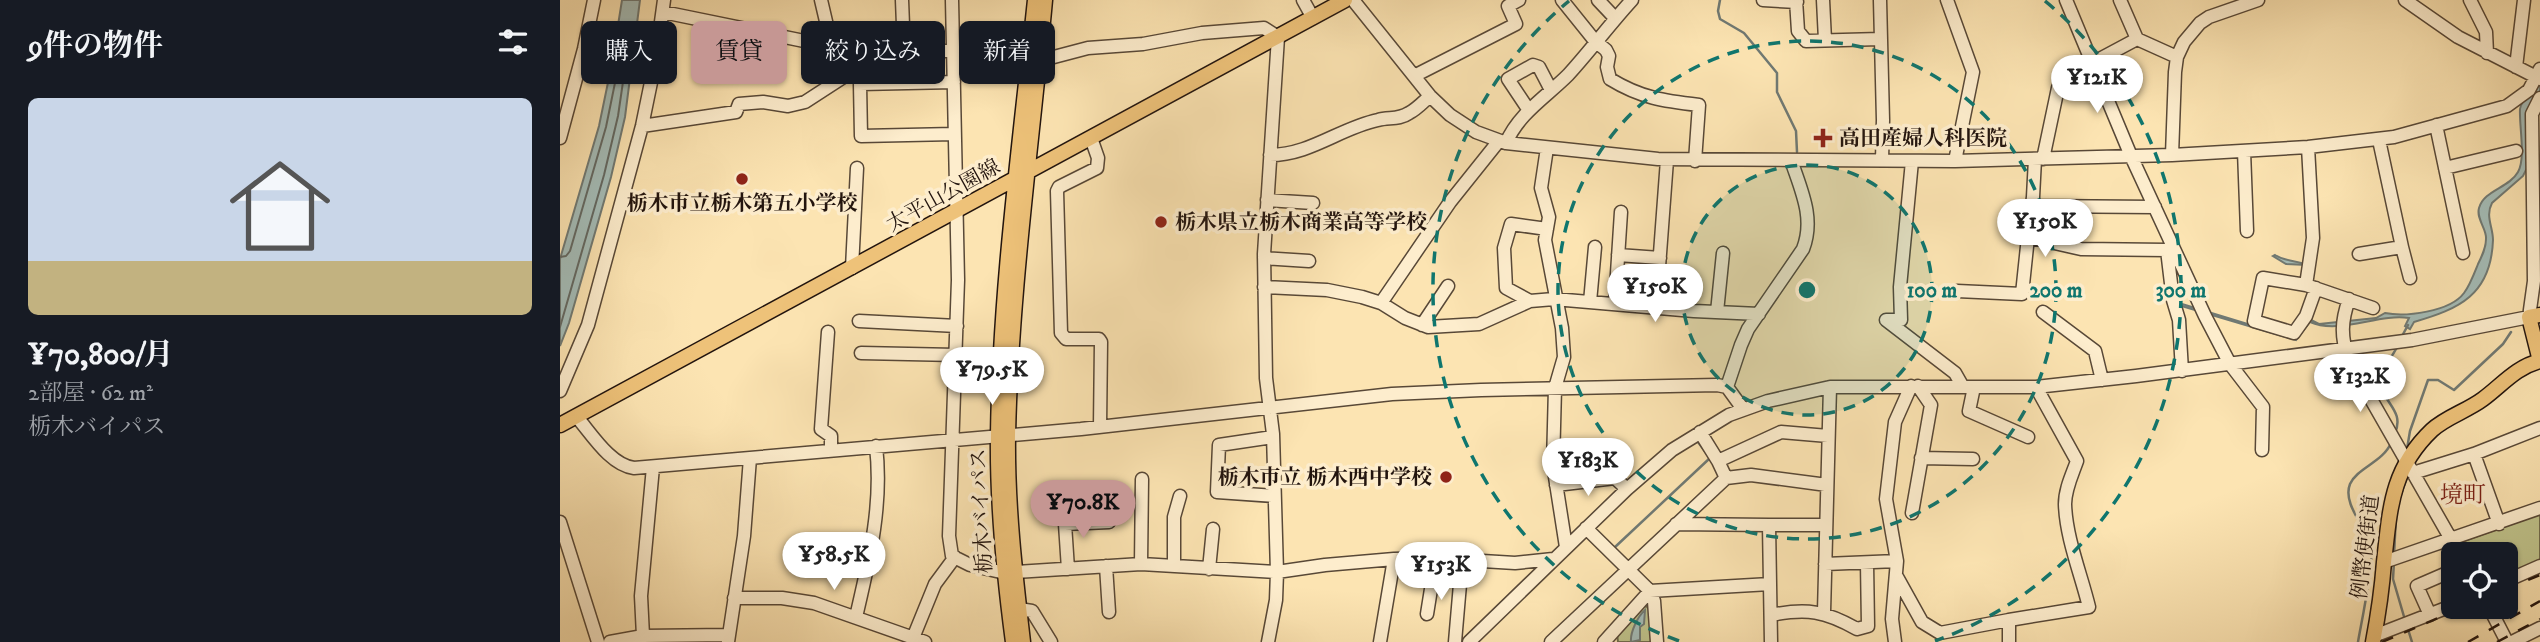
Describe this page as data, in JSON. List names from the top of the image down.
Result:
{
  "streets": {
    "main road": ["太平山公園線", "栃木バイパス", "例幣使街道"]
  },
  "crossings": [
    ["太平山公園線", "栃木バイパス"]
  ],
  "districts": ["境町"],
  "places": {
    "health": ["高田産婦人科医院"],
    "other": ["栃木市立栃木第五小学校", "栃木県立栃木商業高等学校", "栃木市立 栃木西中学校"]
  },
  "page": {
    "heading": "9件の物件",
    "chip": [
      "購入",
      "賃貸",
      "絞り込み",
      "新着"
    ],
    "price": [
      "¥121K",
      "¥150K",
      "¥150K",
      "¥79.5K",
      "¥132K",
      "¥183K",
      "¥70.8K",
      "¥58.5K",
      "¥153K"
    ],
    "list": [
      {
        "name": "¥70,800/月",
        "note": "2部屋 · 62 m² · 栃木バイパス"
      }
    ]
  },
  "rings": ["100 m", "200 m", "300 m"]
}
